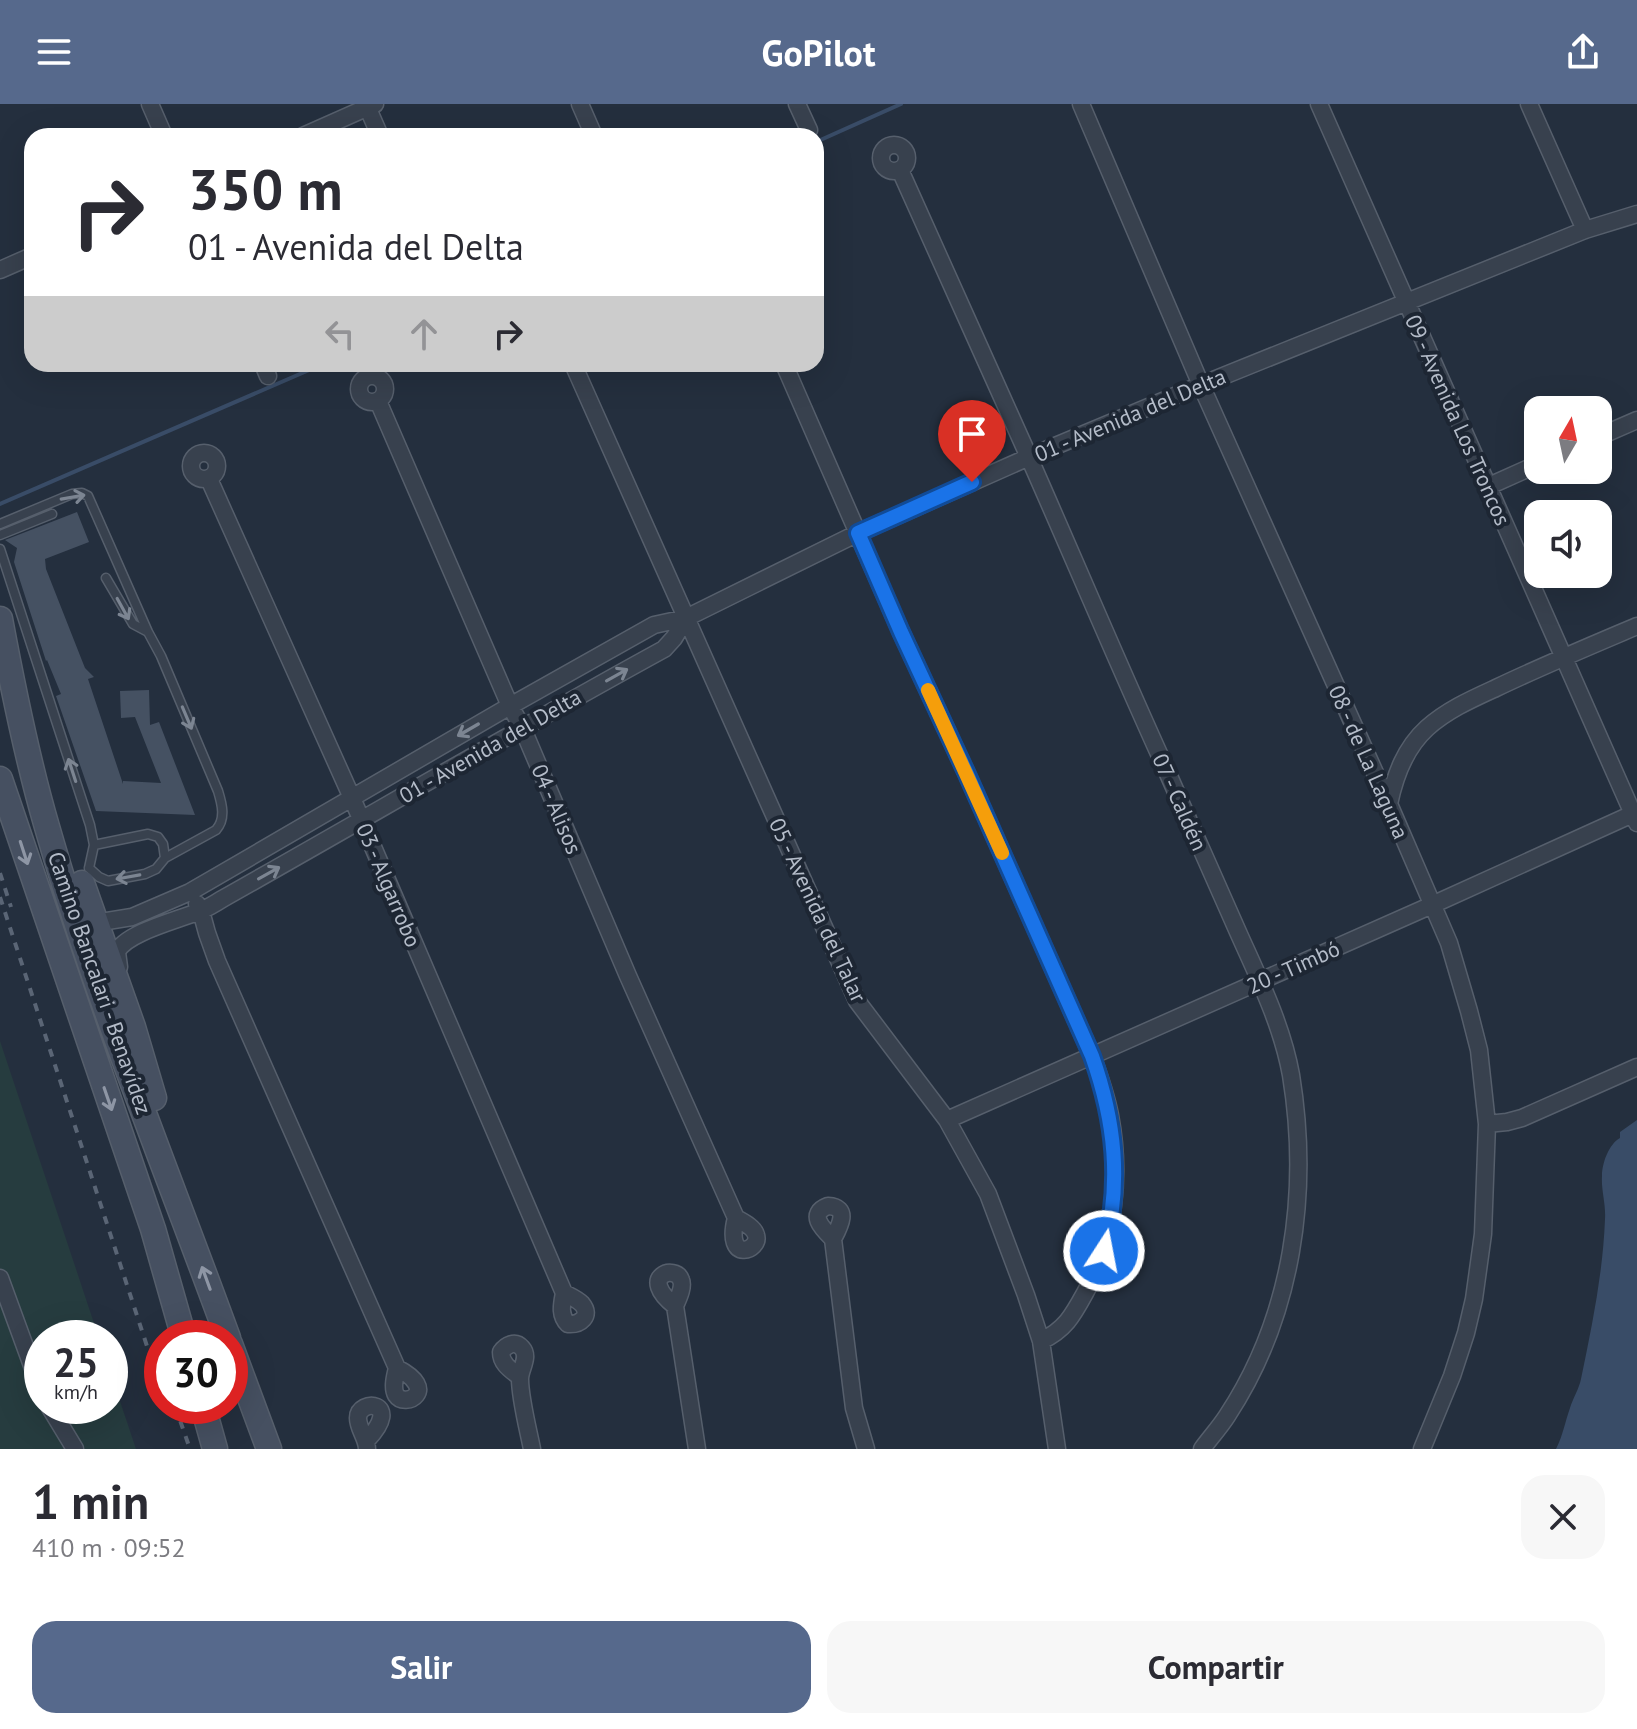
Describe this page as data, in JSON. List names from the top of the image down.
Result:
{
  "streets": {
    "main road": ["Camino Bancalari - Benavídez"],
    "street": [
      "01 - Avenida del Delta",
      "09 - Avenida Los Troncos",
      "08 - de La Laguna",
      "07 - Caldén",
      "04 - Alisos",
      "03 - Algarrobo",
      "05 - Avenida del Talar",
      "20 - Timbó"
    ]
  },
  "crossings": [
    ["01 - Avenida del Delta", "09 - Avenida Los Troncos"],
    ["01 - Avenida del Delta", "08 - de La Laguna"],
    ["01 - Avenida del Delta", "07 - Caldén"],
    ["01 - Avenida del Delta", "04 - Alisos"],
    ["01 - Avenida del Delta", "03 - Algarrobo"],
    ["01 - Avenida del Delta", "05 - Avenida del Talar"],
    ["09 - Avenida Los Troncos", "20 - Timbó"],
    ["08 - de La Laguna", "20 - Timbó"],
    ["07 - Caldén", "20 - Timbó"],
    ["05 - Avenida del Talar", "20 - Timbó"]
  ],
  "north": "top",
  "page": {
    "header": "GoPilot",
    "turn": ["350 m", "01 - Avenida del Delta"],
    "speed": "25 km/h",
    "limit": "30",
    "heading": ["1 min", "410 m · 09:52"],
    "buttons": ["Salir", "Compartir"]
  }
}
